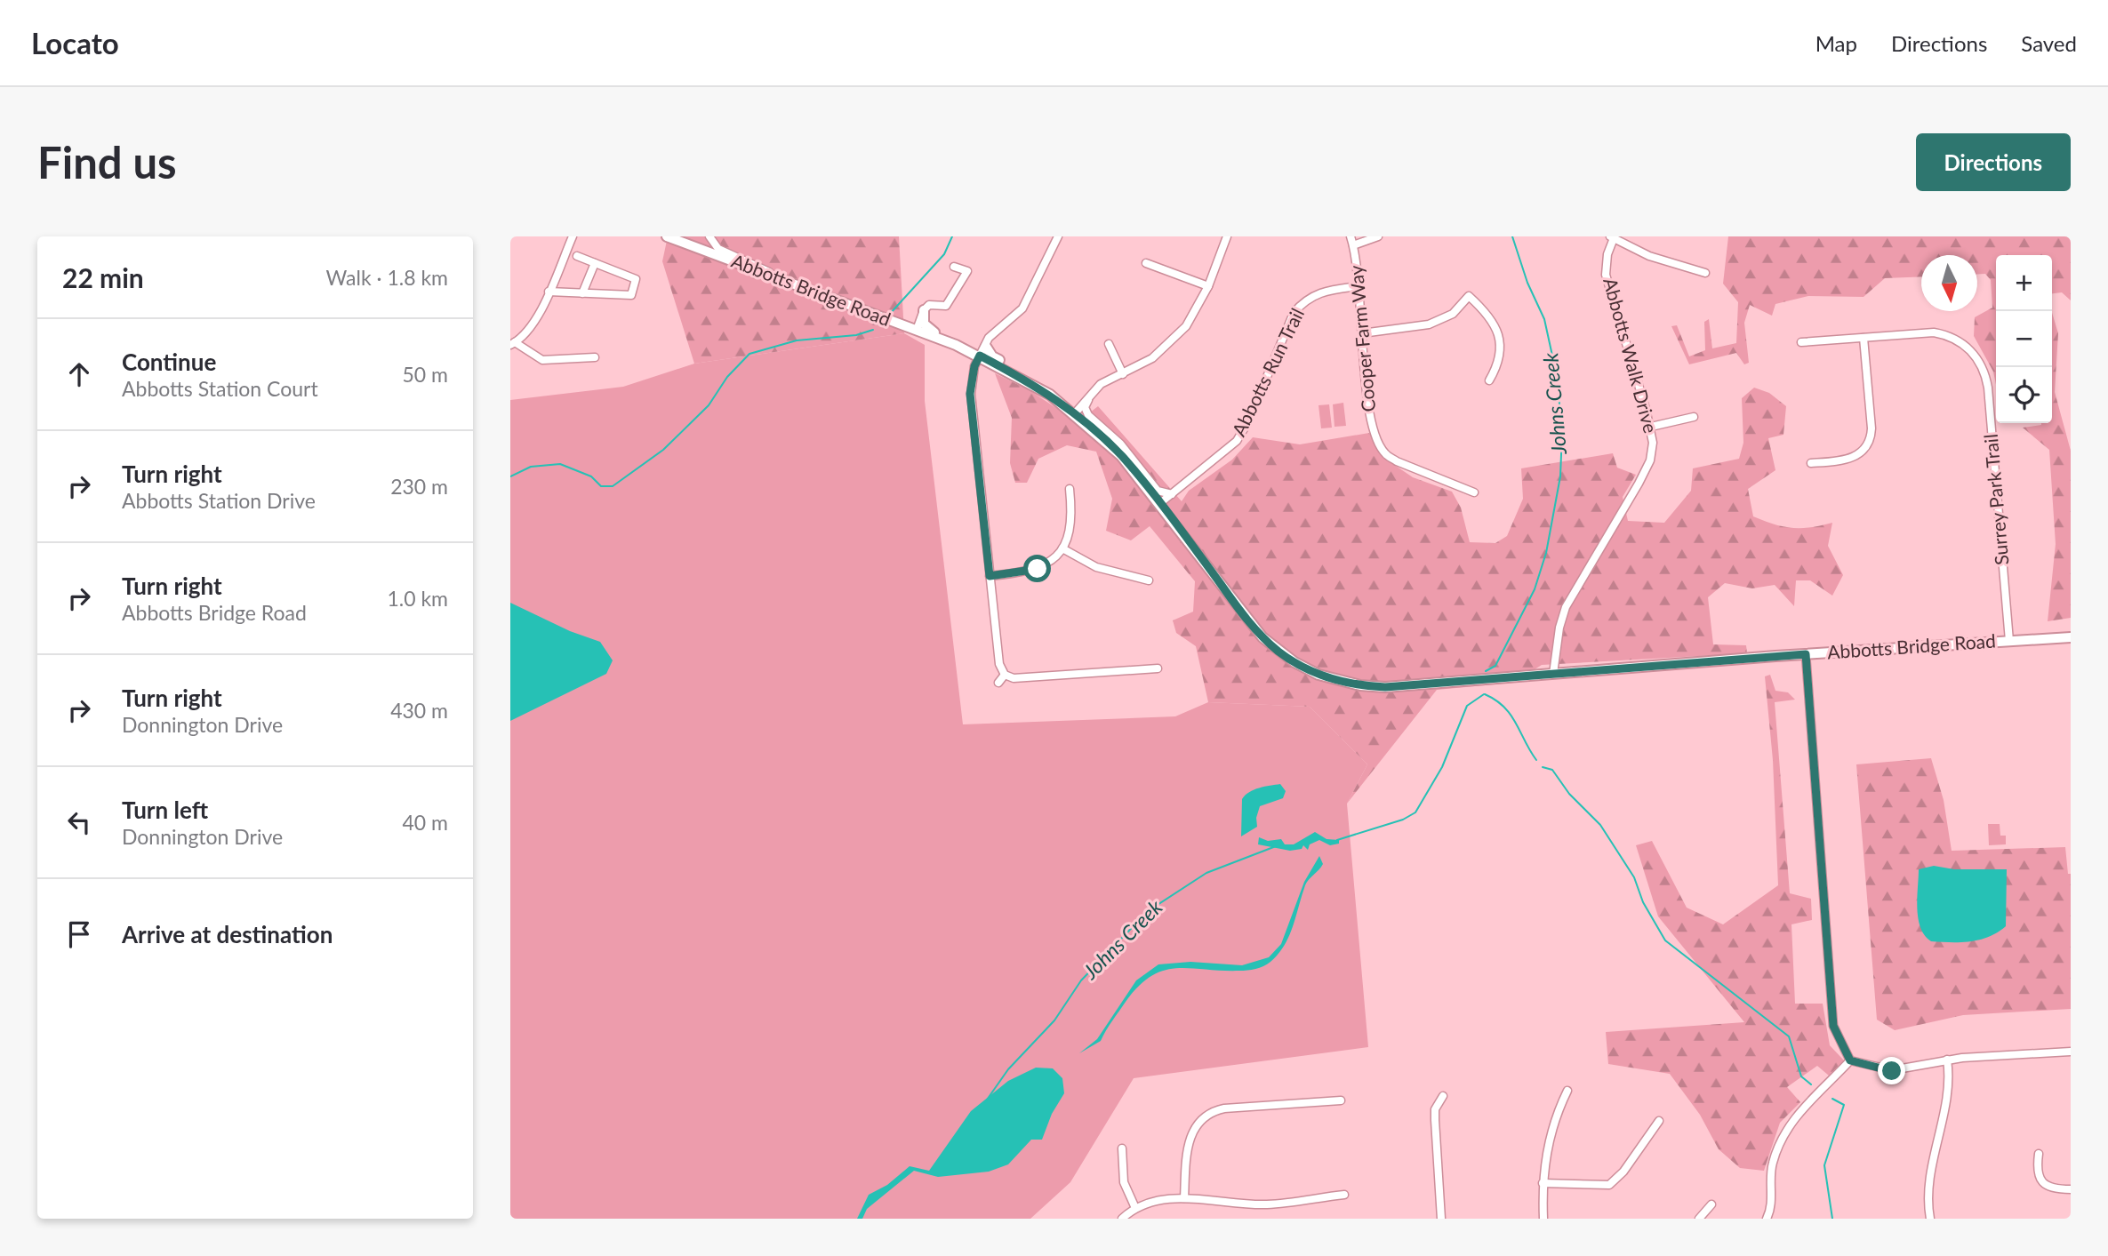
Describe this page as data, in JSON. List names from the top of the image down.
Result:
{
  "streets": {
    "main road": ["Abbotts Bridge Road"],
    "street": [
      "Cooper Farm Way",
      "Abbotts Walk Drive",
      "Abbotts Run Trail",
      "Surrey Park Trail"
    ]
  },
  "crossings": [
    ["Abbotts Bridge Road", "Abbotts Walk Drive"],
    ["Abbotts Bridge Road", "Abbotts Run Trail"],
    ["Abbotts Bridge Road", "Surrey Park Trail"],
    ["Cooper Farm Way", "Abbotts Run Trail"]
  ],
  "water": ["Johns Creek"],
  "north": "bottom",
  "page": {
    "header": "Locato",
    "nav": ["Map", "Directions", "Saved"],
    "buttons": "Directions",
    "title": "Find us",
    "heading": ["22 min", "Walk · 1.8 km"],
    "map_buttons": ["+", "−"],
    "list": [
      ["Continue", "Abbotts Station Court", "50 m"],
      ["Turn right", "Abbotts Station Drive", "230 m"],
      ["Turn right", "Abbotts Bridge Road", "1.0 km"],
      ["Turn right", "Donnington Drive", "430 m"],
      ["Turn left", "Donnington Drive", "40 m"],
      "Arrive at destination"
    ]
  }
}
